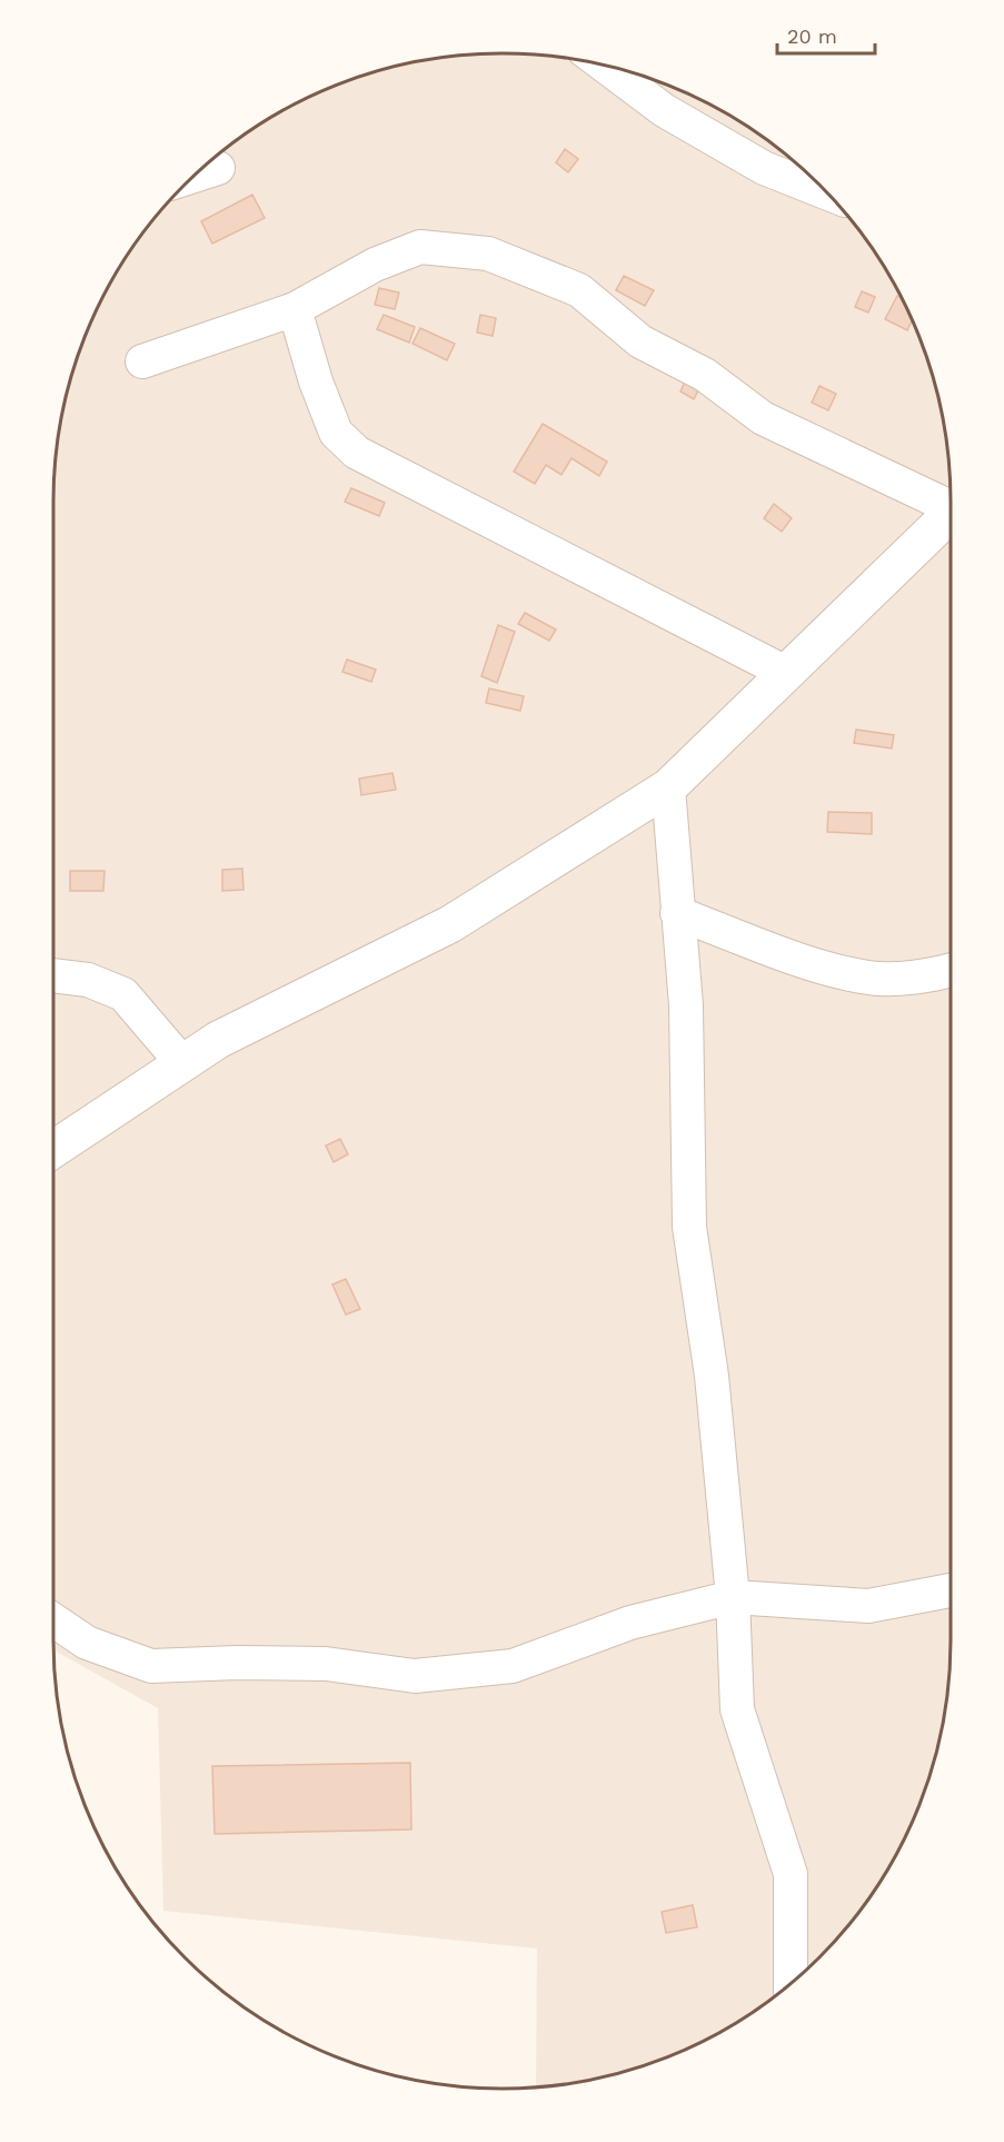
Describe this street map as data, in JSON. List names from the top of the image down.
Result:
{
  "scale_bar": "20 m"
}
